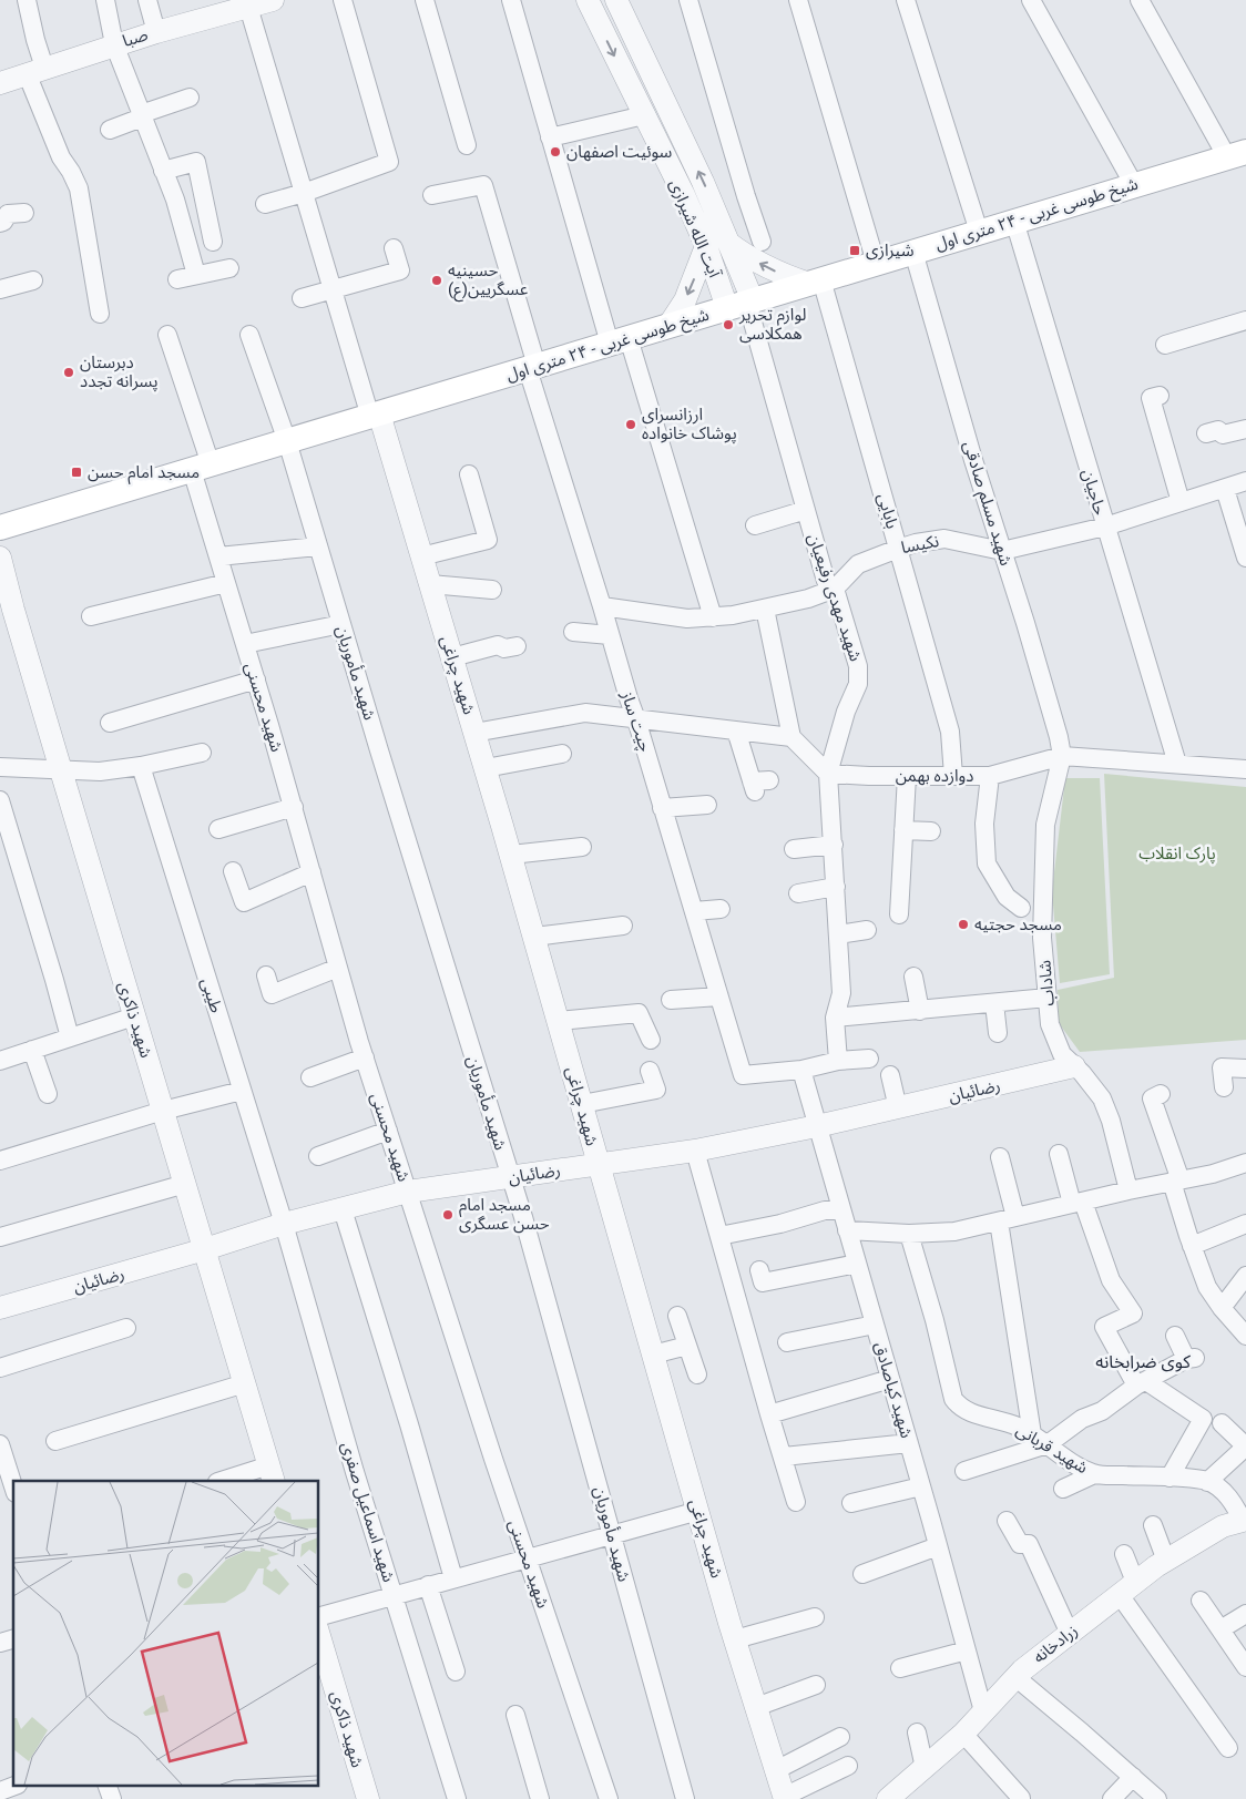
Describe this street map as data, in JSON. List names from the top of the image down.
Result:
{
  "streets": {
    "main road": ["شیخ طوسی غربی - ۲۴ متری اول"],
    "street": [
      "صبا",
      "آیت الله شیرازی",
      "حاجیان",
      "شهید مسلم صادقی",
      "بابایی",
      "نکیسا",
      "شهید مهدی رفیعیان",
      "شهید مأموریان",
      "شهید چراغی",
      "شهید محسنی",
      "چیت ساز",
      "دوازده بهمن",
      "شاداب",
      "طیبی",
      "شهید ذاکری",
      "رضائیان",
      "شهید کیاصادق",
      "شهید قربانی",
      "شهید اسماعیل صفری",
      "زرادخانه"
    ]
  },
  "crossings": [
    ["شیخ طوسی غربی - ۲۴ متری اول", "آیت الله شیرازی"],
    ["شیخ طوسی غربی - ۲۴ متری اول", "حاجیان"],
    ["شیخ طوسی غربی - ۲۴ متری اول", "شهید مسلم صادقی"],
    ["شیخ طوسی غربی - ۲۴ متری اول", "بابایی"],
    ["شیخ طوسی غربی - ۲۴ متری اول", "شهید مهدی رفیعیان"],
    ["شیخ طوسی غربی - ۲۴ متری اول", "شهید مأموریان"],
    ["شیخ طوسی غربی - ۲۴ متری اول", "شهید چراغی"],
    ["شیخ طوسی غربی - ۲۴ متری اول", "شهید محسنی"],
    ["شیخ طوسی غربی - ۲۴ متری اول", "چیت ساز"],
    ["آیت الله شیرازی", "شهید مهدی رفیعیان"],
    ["حاجیان", "نکیسا"],
    ["حاجیان", "دوازده بهمن"],
    ["شهید مسلم صادقی", "نکیسا"],
    ["شهید مسلم صادقی", "دوازده بهمن"],
    ["شهید مسلم صادقی", "شاداب"],
    ["بابایی", "نکیسا"],
    ["بابایی", "دوازده بهمن"],
    ["نکیسا", "شهید مهدی رفیعیان"],
    ["نکیسا", "چیت ساز"],
    ["شهید مهدی رفیعیان", "دوازده بهمن"],
    ["شهید مأموریان", "رضائیان"],
    ["شهید چراغی", "رضائیان"],
    ["شهید محسنی", "رضائیان"],
    ["چیت ساز", "شهید کیاصادق"],
    ["دوازده بهمن", "شاداب"],
    ["شاداب", "رضائیان"],
    ["طیبی", "رضائیان"],
    ["طیبی", "شهید اسماعیل صفری"],
    ["شهید ذاکری", "رضائیان"],
    ["رضائیان", "شهید کیاصادق"],
    ["رضائیان", "شهید اسماعیل صفری"],
    ["شهید کیاصادق", "زرادخانه"]
  ],
  "districts": ["کوی ضرابخانه"],
  "parks": ["پارک انقلاب"],
  "places": {
    "other": [
      "سوئیت اصفهان",
      "حسینیه عسگریین(ع)",
      "لوازم تحریر همکلاسی",
      "دبرستان پسرانه تجدد",
      "ارزانسرای پوشاک خانواده",
      "مسجد حجتیه",
      "مسجد امام حسن عسگری"
    ],
    "transit": ["شیرازی", "مسجد امام حسن"]
  }
}
